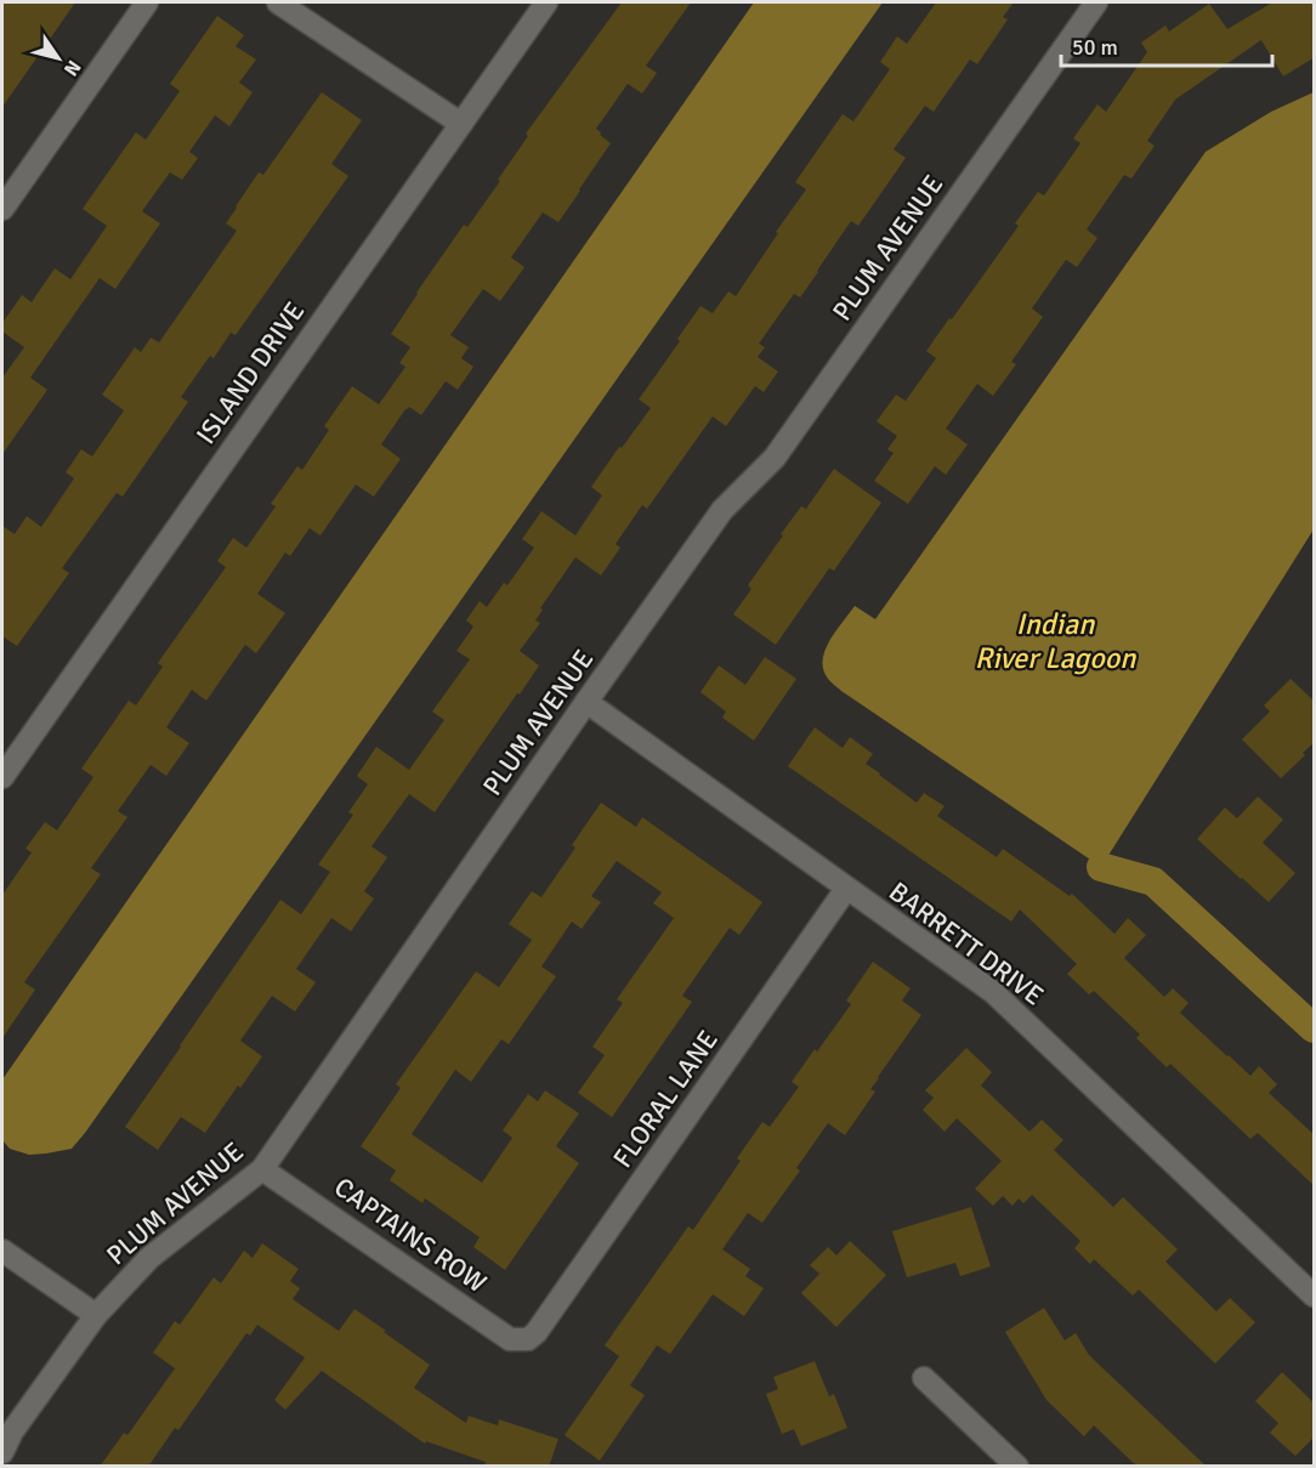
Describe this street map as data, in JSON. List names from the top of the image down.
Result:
{
  "streets": {
    "street": [
      "PLUM AVENUE",
      "ISLAND DRIVE",
      "BARRETT DRIVE",
      "FLORAL LANE",
      "CAPTAINS ROW"
    ]
  },
  "crossings": [
    ["PLUM AVENUE", "BARRETT DRIVE"],
    ["PLUM AVENUE", "CAPTAINS ROW"],
    ["BARRETT DRIVE", "FLORAL LANE"],
    ["FLORAL LANE", "CAPTAINS ROW"]
  ],
  "water": ["Indian River Lagoon"],
  "scale_bar": "50 m",
  "north": "bottom right"
}
